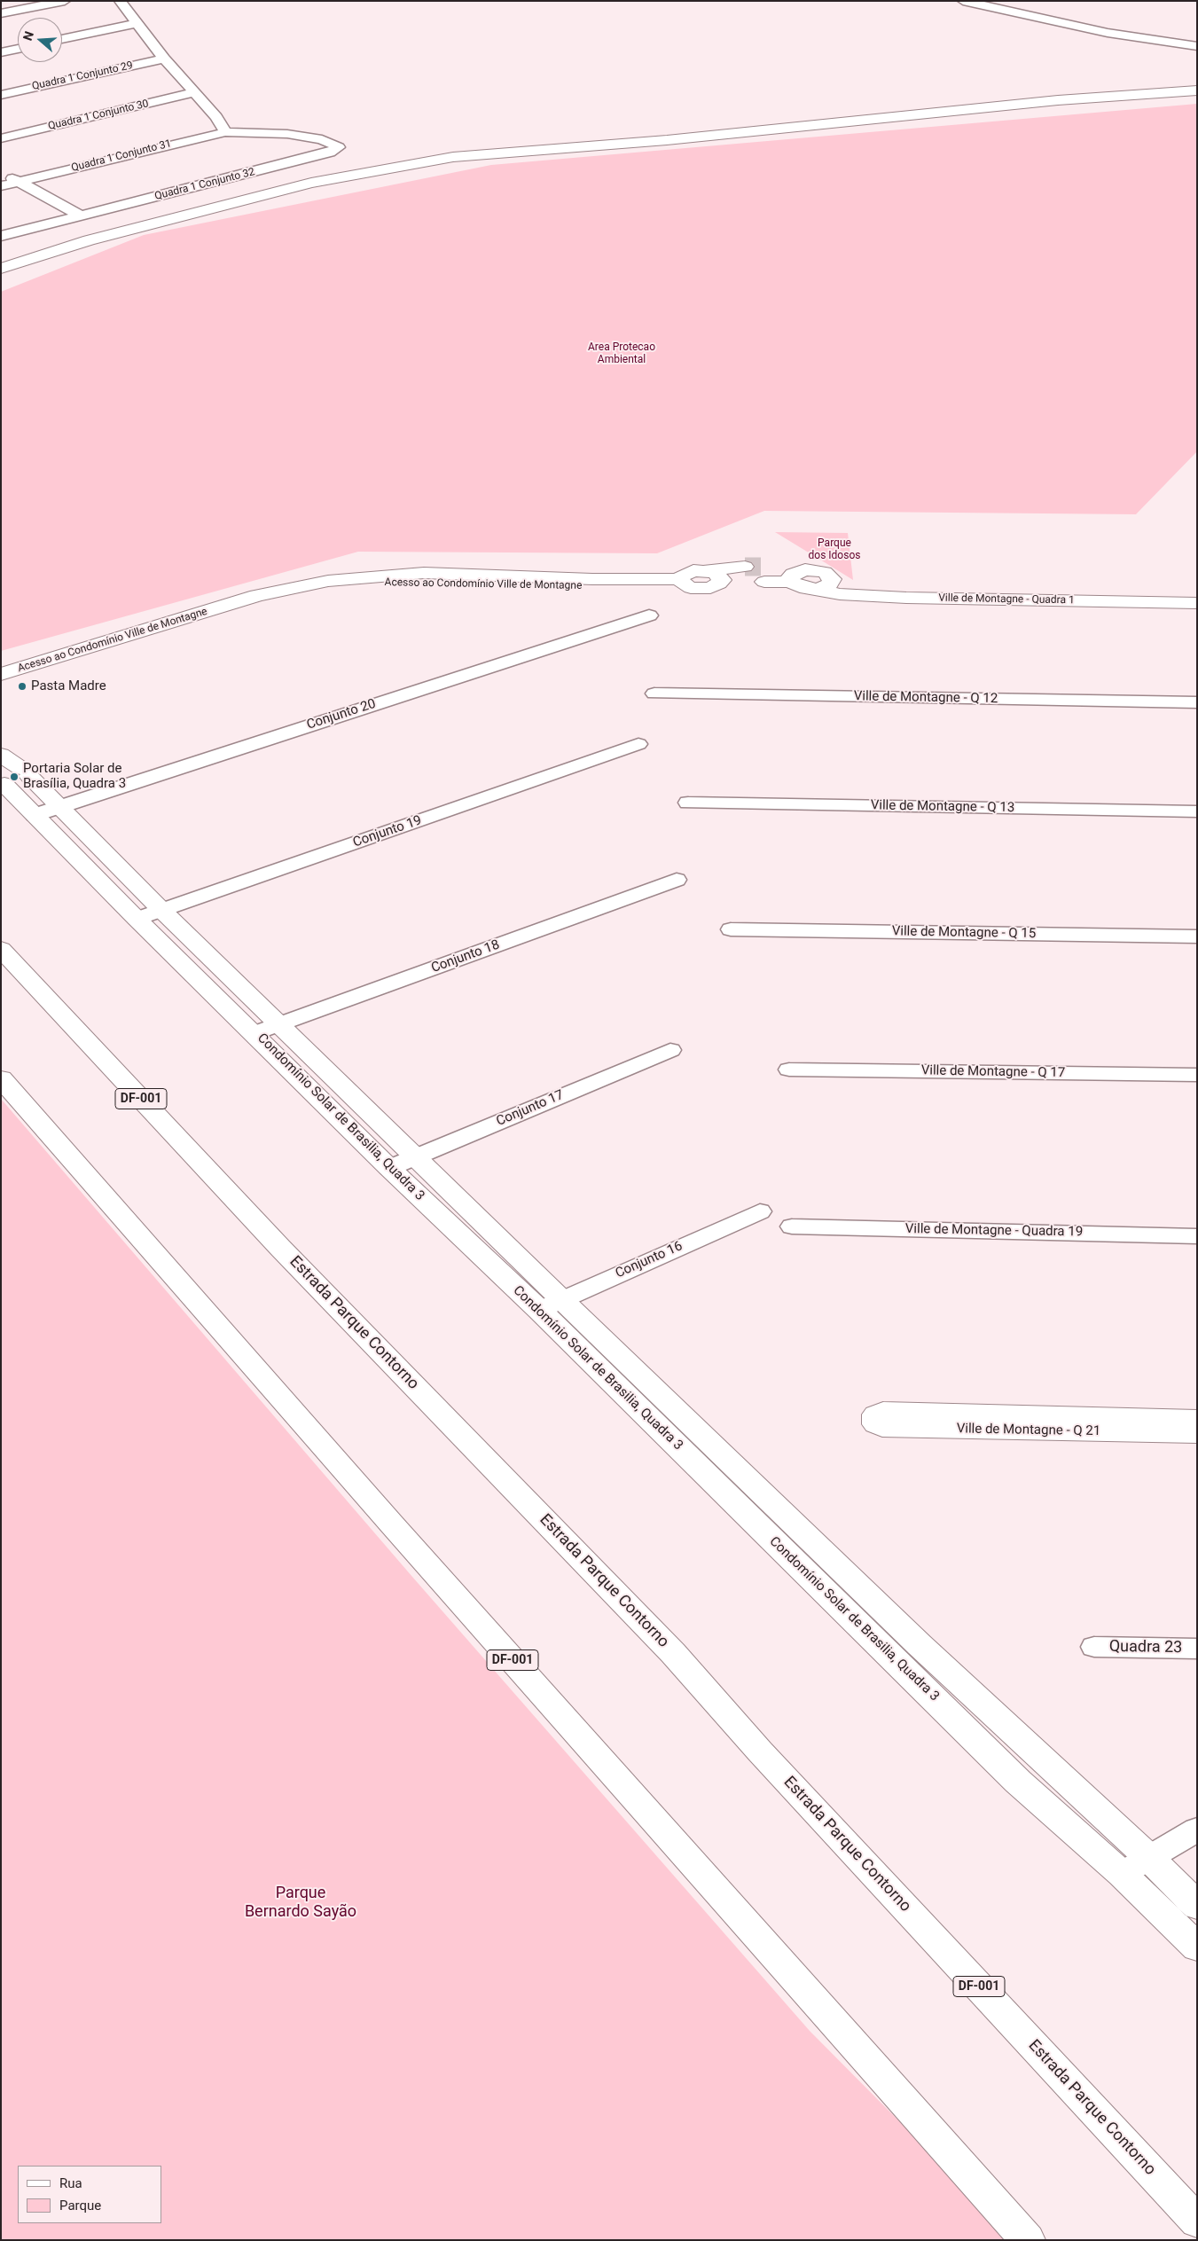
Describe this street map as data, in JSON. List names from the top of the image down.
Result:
{
  "streets": {
    "street": [
      "Quadra 1 Conjunto 29",
      "Quadra 1 Conjunto 30",
      "Quadra 1 Conjunto 31",
      "Quadra 1 Conjunto 32",
      "Acesso ao Condomínio Ville de Montagne",
      "Ville de Montagne - Quadra 1",
      "Ville de Montagne - Q 12",
      "Conjunto 20",
      "Ville de Montagne - Q 13",
      "Conjunto 19",
      "Ville de Montagne - Q 15",
      "Conjunto 18",
      "Ville de Montagne - Q 17",
      "DF-001",
      "Conjunto 17",
      "Condomínio Solar de Brasilia, Quadra 3",
      "Ville de Montagne - Quadra 19",
      "Conjunto 16",
      "Estrada Parque Contorno",
      "Ville de Montagne - Q 21",
      "Quadra 23"
    ]
  },
  "crossings": [
    ["Quadra 1 Conjunto 31", "Quadra 1 Conjunto 32"],
    ["Acesso ao Condomínio Ville de Montagne", "Ville de Montagne - Quadra 1"],
    ["Conjunto 20", "Condomínio Solar de Brasilia, Quadra 3"],
    ["Conjunto 19", "Condomínio Solar de Brasilia, Quadra 3"],
    ["Conjunto 18", "Condomínio Solar de Brasilia, Quadra 3"],
    ["Conjunto 17", "Condomínio Solar de Brasilia, Quadra 3"],
    ["Condomínio Solar de Brasilia, Quadra 3", "Conjunto 16"]
  ],
  "parks": ["Area Protecao Ambiental", "Parque dos Idosos", "Parque Bernardo Sayão"],
  "places": ["Pasta Madre", "Portaria Solar de Brasília, Quadra 3"],
  "legend": ["Rua", "Parque"],
  "north": "left"
}
